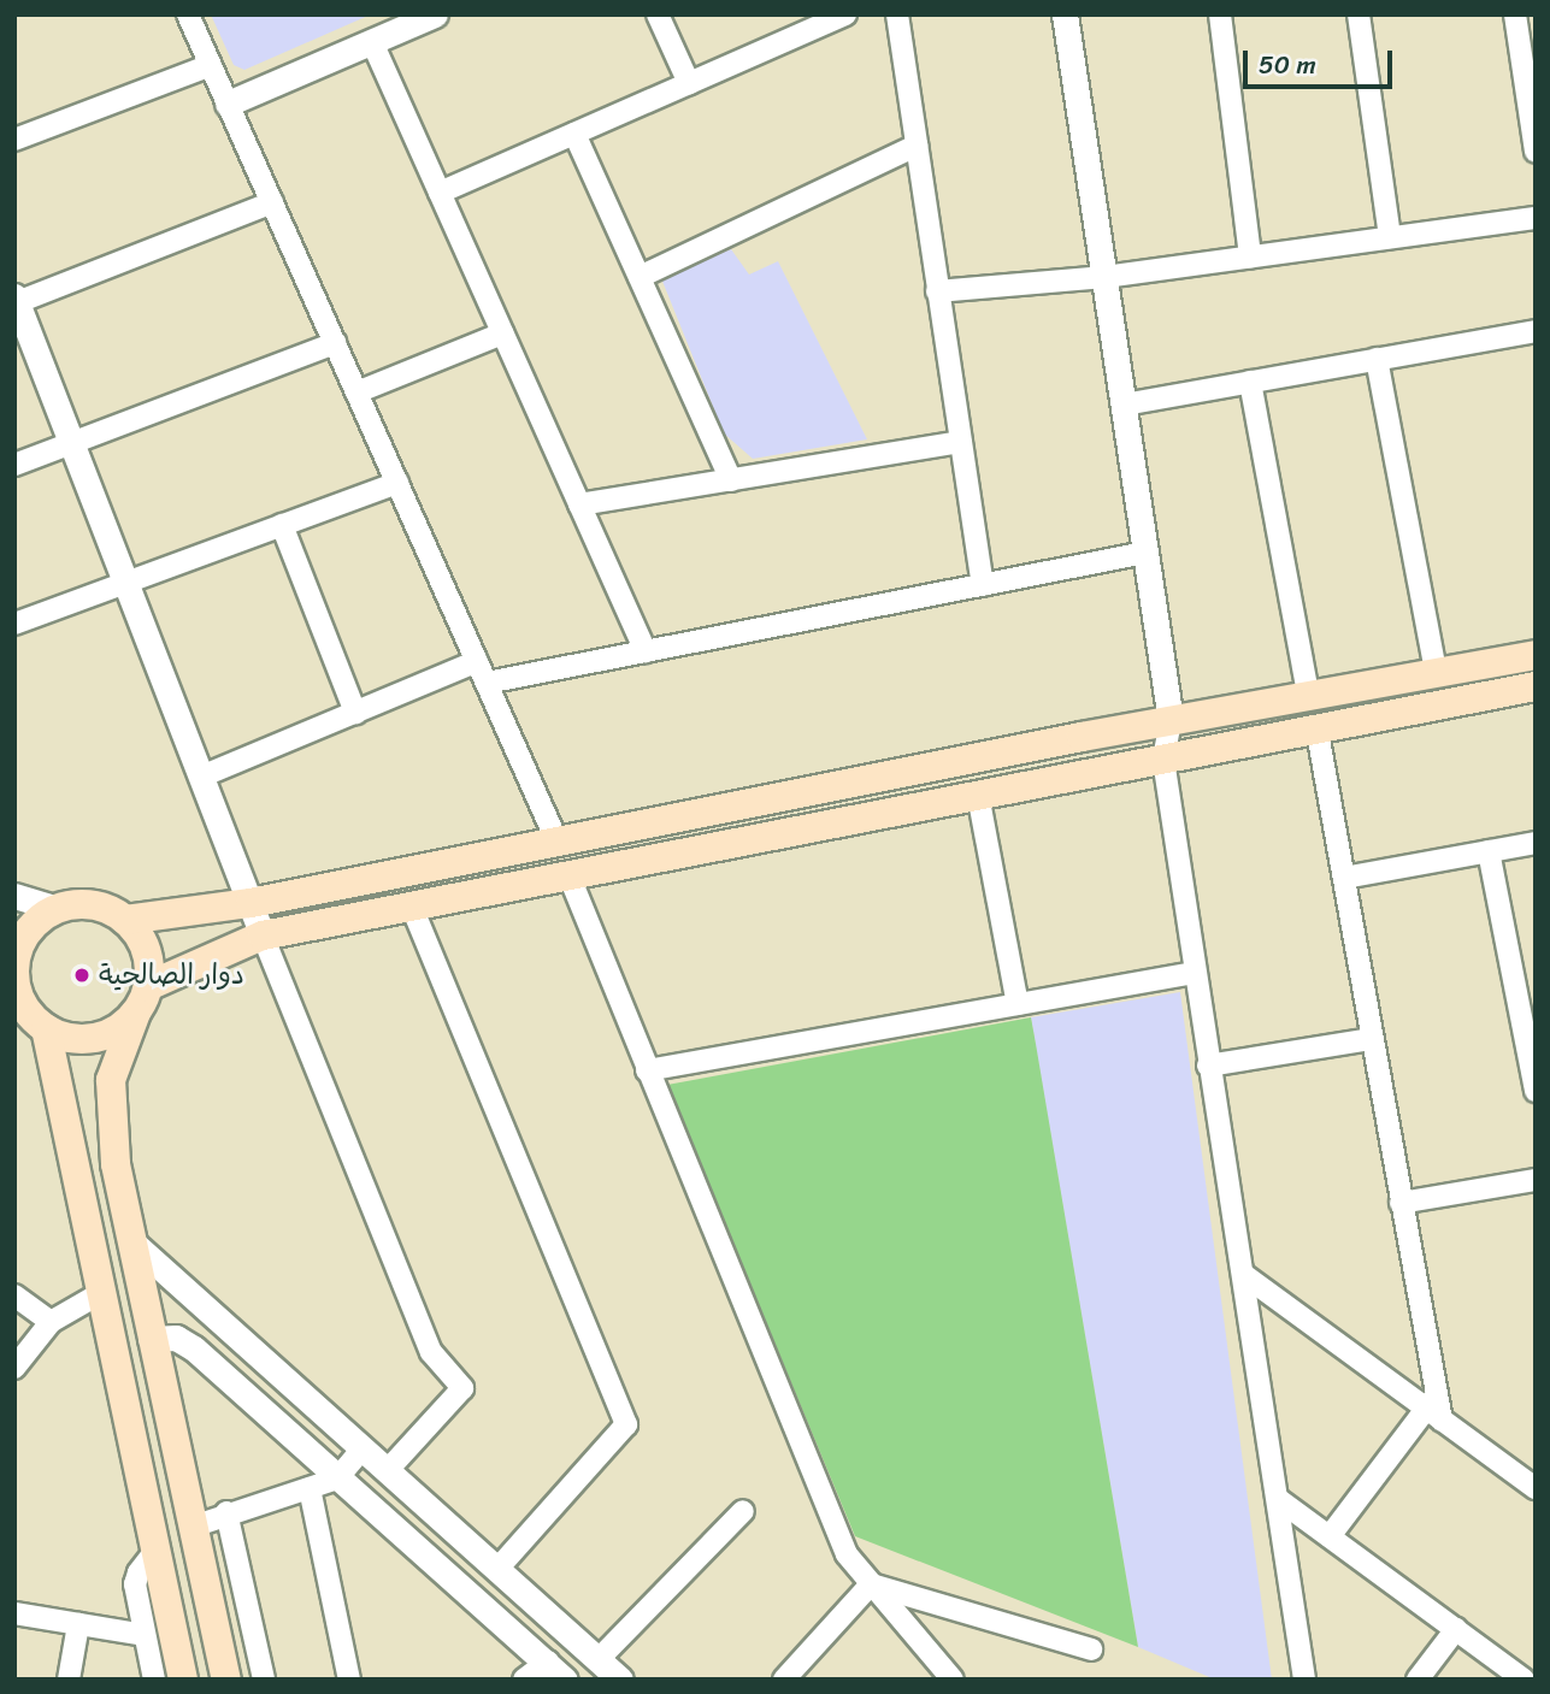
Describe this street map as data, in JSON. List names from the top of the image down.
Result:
{
  "places": ["دوار الصالحية"],
  "scale_bar": "50 m"
}
